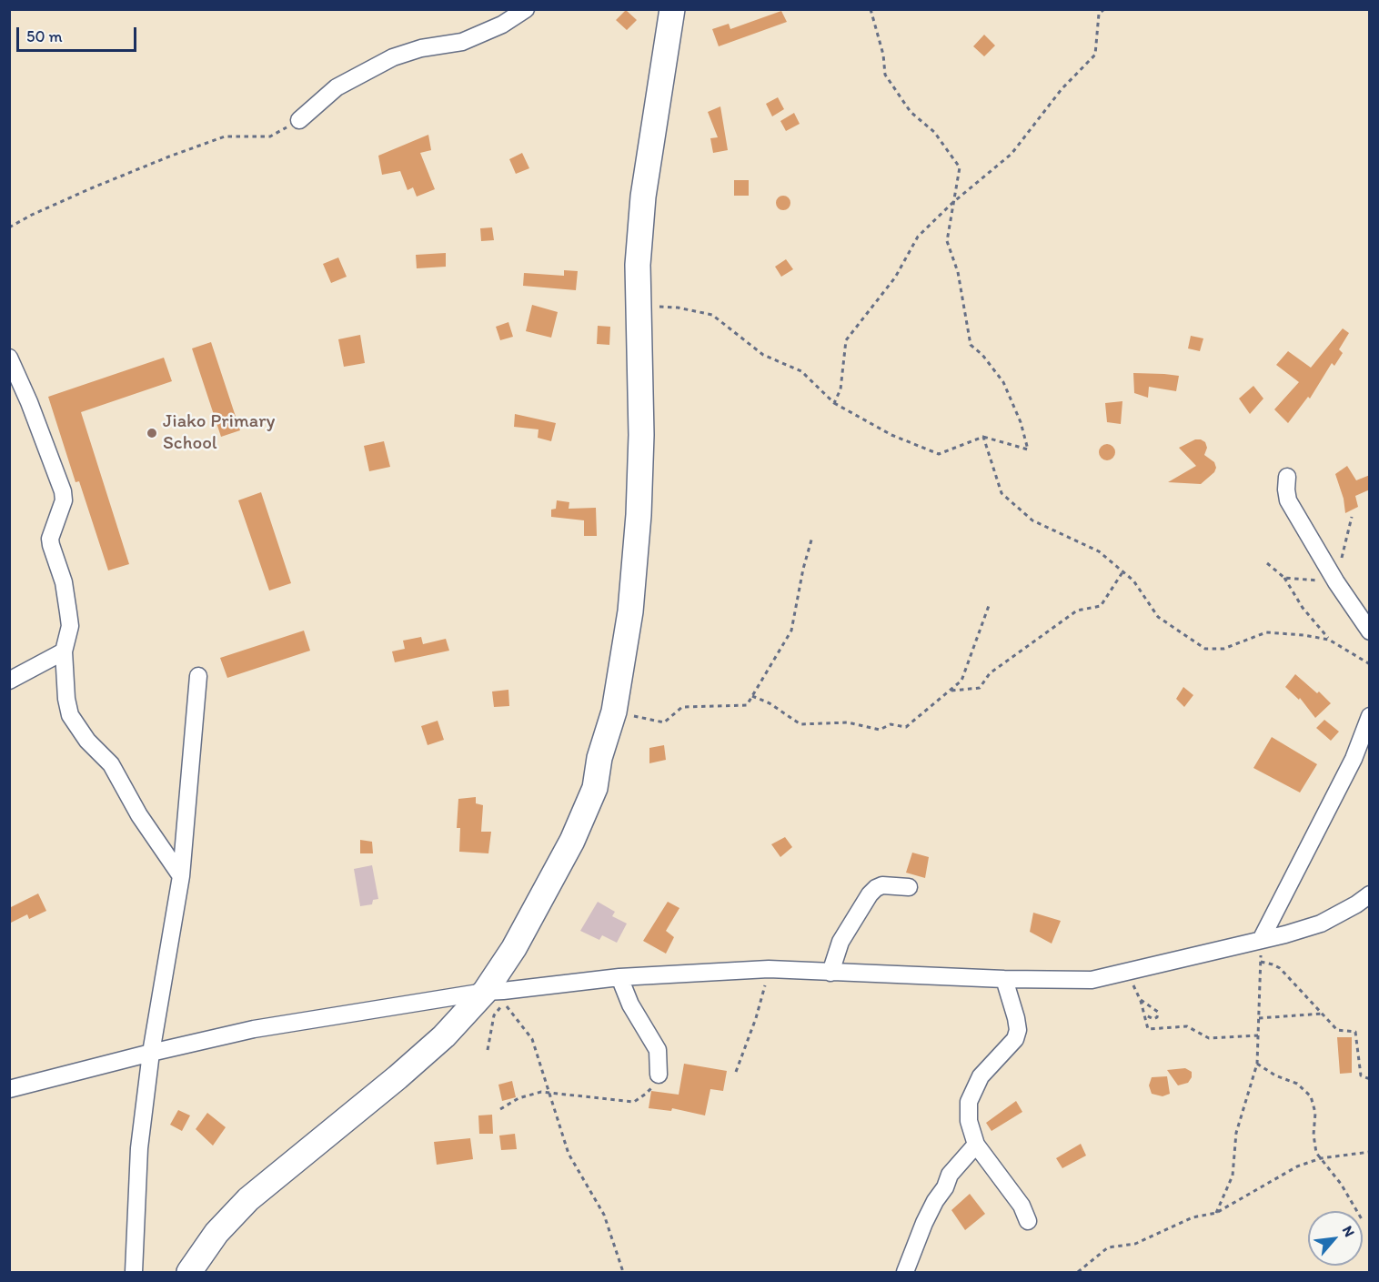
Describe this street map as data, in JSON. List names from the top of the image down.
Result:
{
  "places": ["Jiako Primary School"],
  "scale_bar": "50 m",
  "north": "top right"
}
